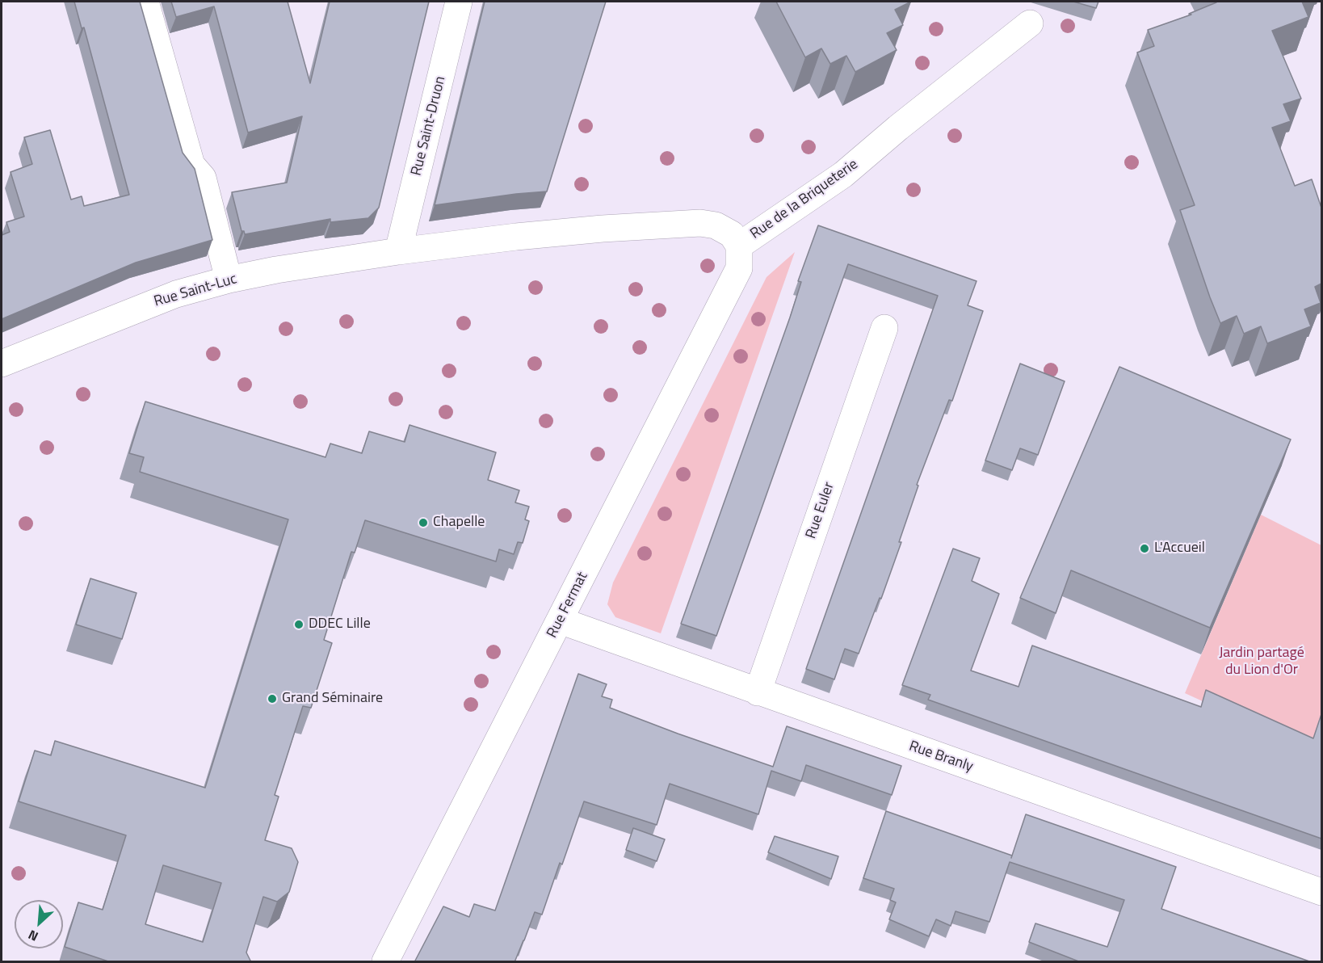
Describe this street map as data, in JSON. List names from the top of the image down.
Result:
{
  "streets": {
    "street": [
      "Rue Saint-Druon",
      "Rue de la Briqueterie",
      "Rue Saint-Luc",
      "Rue Euler",
      "Rue Fermat",
      "Rue Branly"
    ]
  },
  "crossings": [
    ["Rue Saint-Druon", "Rue de la Briqueterie"],
    ["Rue Saint-Druon", "Rue Saint-Luc"],
    ["Rue de la Briqueterie", "Rue Saint-Luc"],
    ["Rue de la Briqueterie", "Rue Fermat"],
    ["Rue Euler", "Rue Branly"],
    ["Rue Fermat", "Rue Branly"]
  ],
  "parks": ["Jardin partagé du Lion d'Or"],
  "places": [
    "Chapelle",
    "L'Accueil",
    "DDEC Lille",
    "Grand Séminaire"
  ],
  "north": "bottom left"
}
